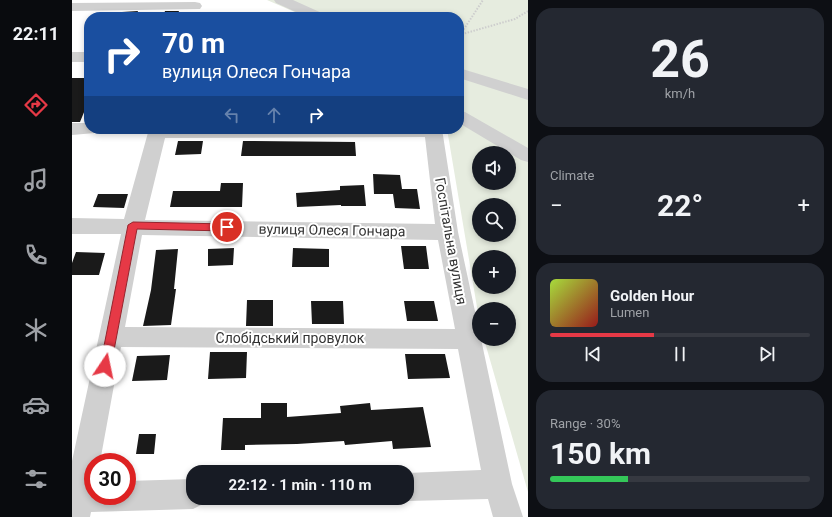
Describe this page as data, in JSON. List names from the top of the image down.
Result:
{
  "streets": {
    "street": ["вулиця Олеся Гончара", "Госпітальна вулиця", "Слобідський провулок"]
  },
  "crossings": [
    ["вулиця Олеся Гончара", "Госпітальна вулиця"],
    ["Госпітальна вулиця", "Слобідський провулок"]
  ],
  "page": {
    "tabs": "22:11",
    "tile": [
      ["26", "km/h"],
      "Climate",
      ["Range · 30%", "150 km"]
    ],
    "turn": ["70 m", "вулиця Олеся Гончара"],
    "map_buttons": ["+", "−"],
    "heat": ["−", "22°", "+"],
    "song": ["Golden Hour", "Lumen"],
    "limit": "30",
    "trip": "22:12 · 1 min · 110 m"
  }
}
